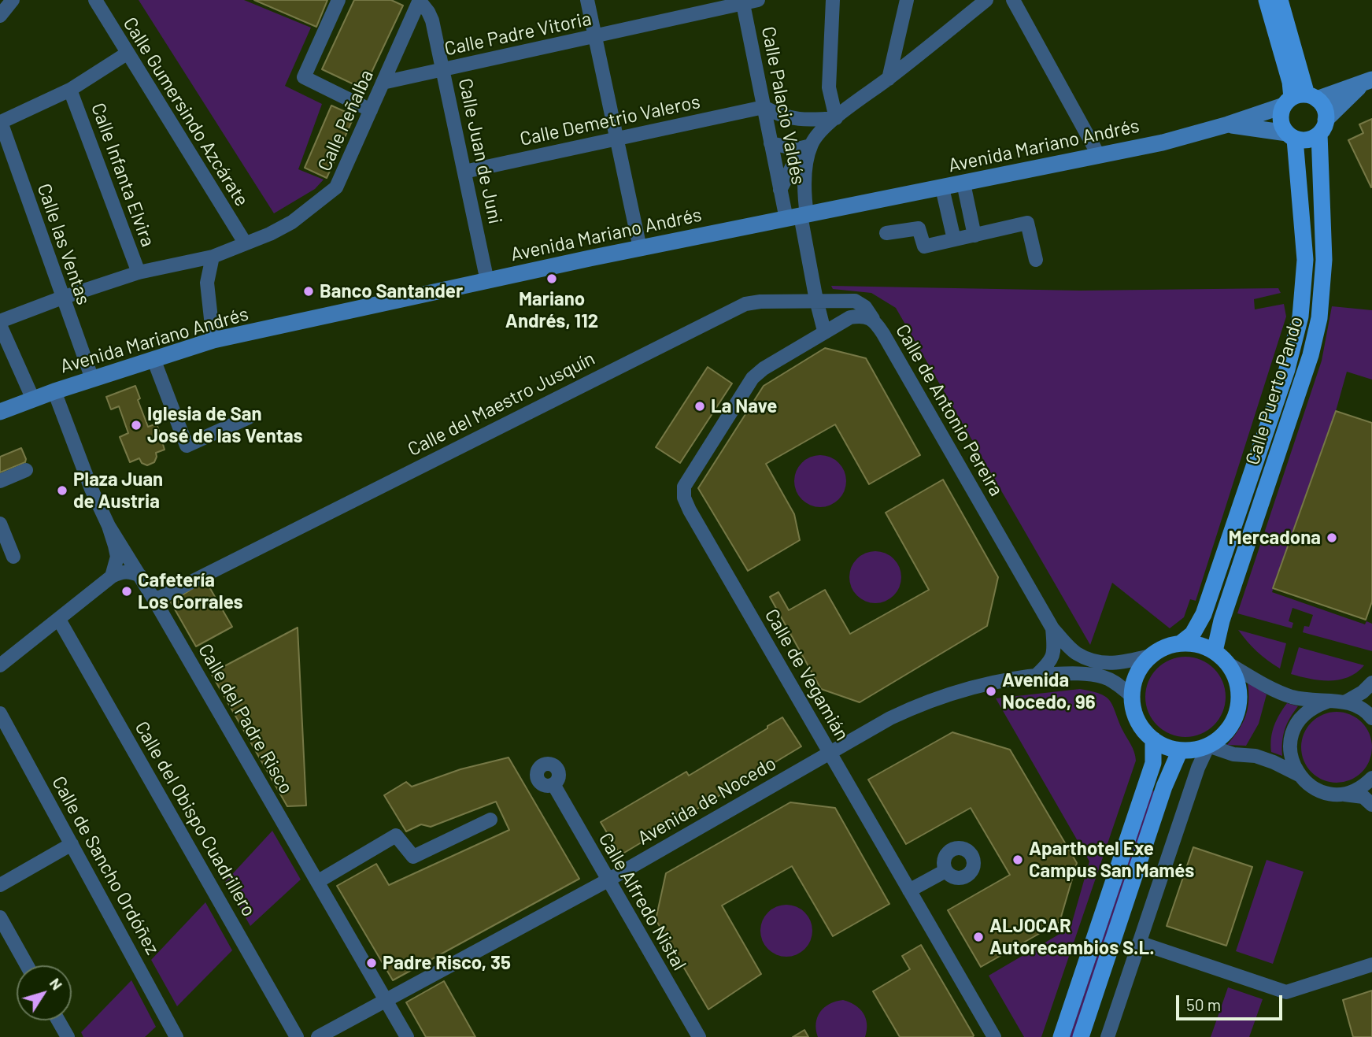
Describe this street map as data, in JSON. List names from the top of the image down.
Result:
{
  "streets": {
    "main road": ["Avenida Mariano Andrés", "Calle Puerto Pando"],
    "street": [
      "Calle Padre Vitoria",
      "Calle Palacio Valdés",
      "Calle Gumersindo Azcárate",
      "Calle Peñalba",
      "Calle Demetrio Valeros",
      "Calle Juan de Juni",
      "Calle Infanta Elvira",
      "Calle las Ventas",
      "Calle del Maestro Jusquín",
      "Calle de Antonio Pereira",
      "Calle de Vegamián",
      "Calle del Padre Risco",
      "Avenida de Nocedo",
      "Calle del Obispo Cuadrillero",
      "Calle de Sancho Ordóñez",
      "Calle Alfredo Nistal"
    ]
  },
  "crossings": [
    ["Calle Padre Vitoria", "Calle Palacio Valdés"],
    ["Calle Padre Vitoria", "Calle Peñalba"],
    ["Calle Padre Vitoria", "Calle Juan de Juni"],
    ["Calle Palacio Valdés", "Calle Demetrio Valeros"],
    ["Calle Palacio Valdés", "Avenida Mariano Andrés"],
    ["Calle Gumersindo Azcárate", "Calle Peñalba"],
    ["Calle Peñalba", "Calle Juan de Juni"],
    ["Calle Peñalba", "Calle Infanta Elvira"],
    ["Calle Peñalba", "Calle las Ventas"],
    ["Calle Demetrio Valeros", "Calle Juan de Juni"],
    ["Avenida Mariano Andrés", "Calle Juan de Juni"],
    ["Avenida Mariano Andrés", "Calle las Ventas"],
    ["Avenida Mariano Andrés", "Calle Puerto Pando"],
    ["Calle Puerto Pando", "Calle de Antonio Pereira"],
    ["Calle Puerto Pando", "Avenida de Nocedo"],
    ["Calle del Maestro Jusquín", "Calle de Antonio Pereira"],
    ["Calle del Maestro Jusquín", "Calle del Padre Risco"],
    ["Calle de Antonio Pereira", "Calle de Vegamián"],
    ["Calle de Antonio Pereira", "Avenida de Nocedo"],
    ["Calle de Vegamián", "Avenida de Nocedo"],
    ["Calle del Padre Risco", "Avenida de Nocedo"],
    ["Avenida de Nocedo", "Calle Alfredo Nistal"]
  ],
  "places": [
    "Mariano Andrés, 112",
    "Banco Santander",
    "La Nave",
    "Iglesia de San José de las Ventas",
    "Plaza Juan de Austria",
    "Mercadona",
    "Cafetería Los Corrales",
    "Avenida Nocedo, 96",
    "Aparthotel Exe Campus San Mamés",
    "ALJOCAR Autorecambios S.L.",
    "Padre Risco, 35"
  ],
  "scale_bar": "50 m",
  "north": "top right"
}
